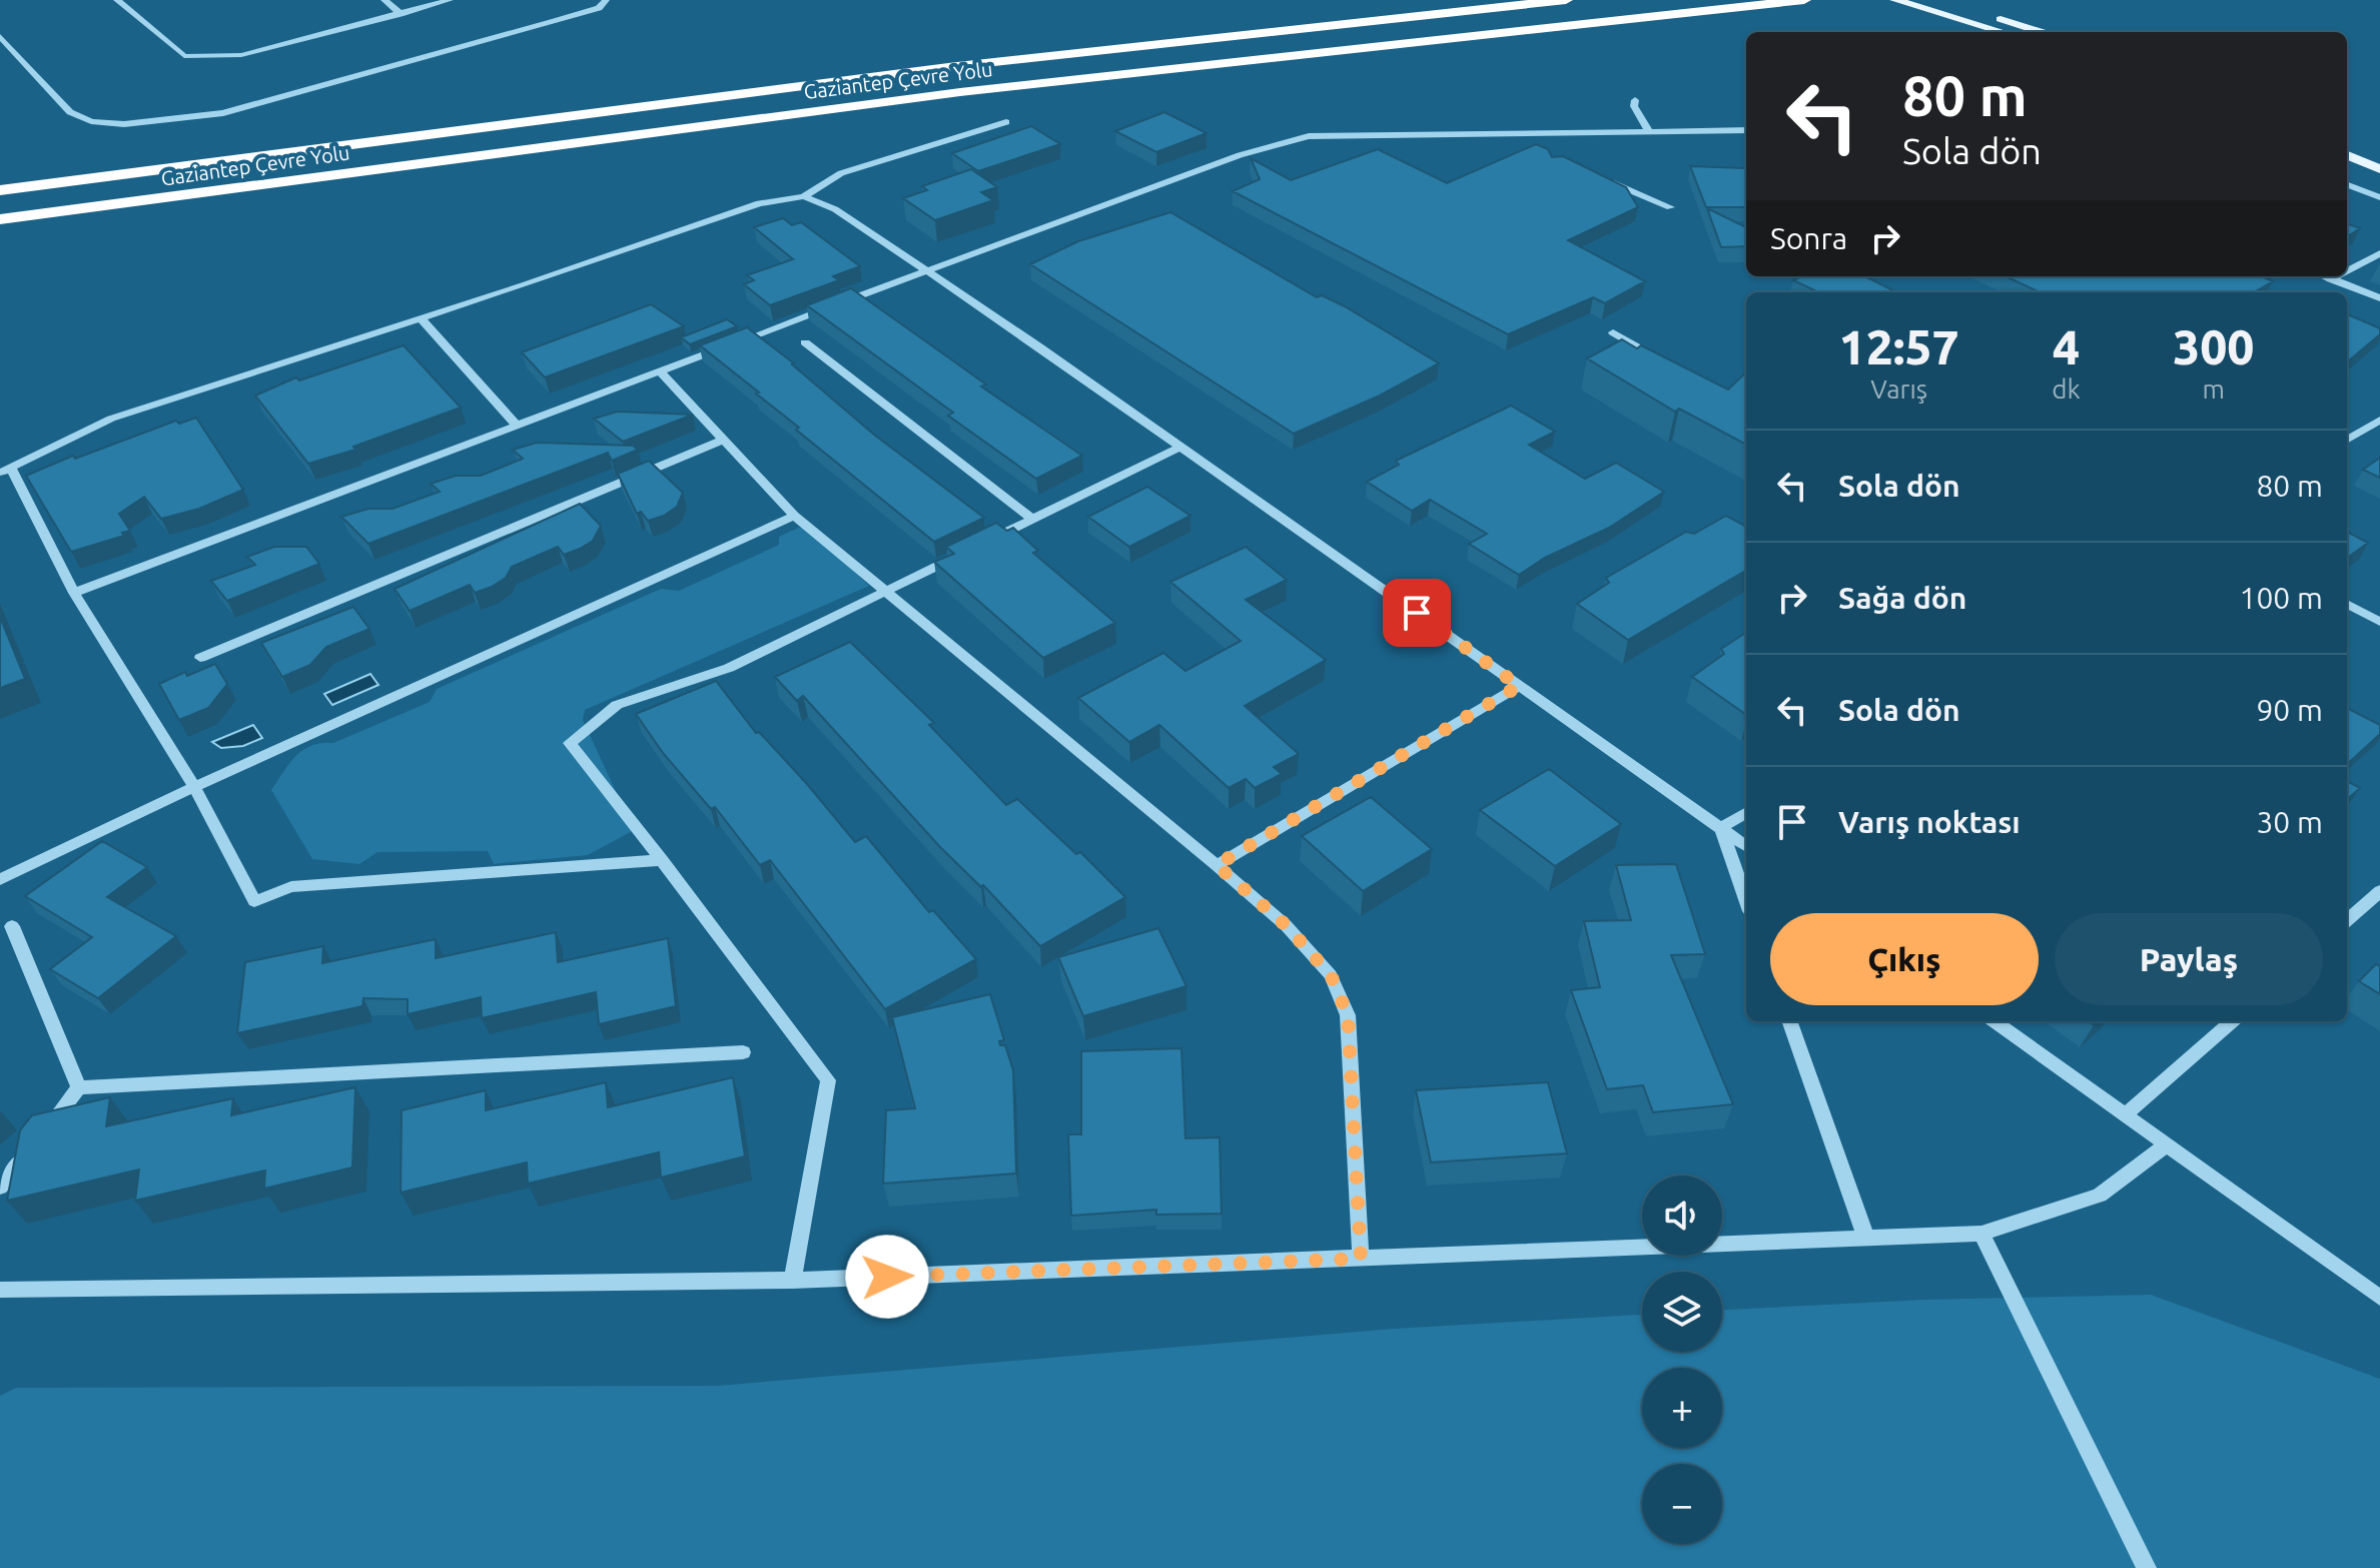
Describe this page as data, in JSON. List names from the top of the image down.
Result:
{
  "streets": {
    "highway": ["Gaziantep Çevre Yolu"]
  },
  "page": {
    "turn": ["80 m", "Sola dön"],
    "then": "Sonra",
    "eta": [
      "12:57",
      "Varış",
      "4",
      "dk",
      "300",
      "m"
    ],
    "list": [
      {
        "name": "Sola dön",
        "value": "80 m"
      },
      {
        "name": "Sağa dön",
        "value": "100 m"
      },
      {
        "name": "Sola dön",
        "value": "90 m"
      },
      {
        "name": "Varış noktası",
        "value": "30 m"
      }
    ],
    "buttons": ["Çıkış", "Paylaş"],
    "map_buttons": ["+", "−"]
  }
}
